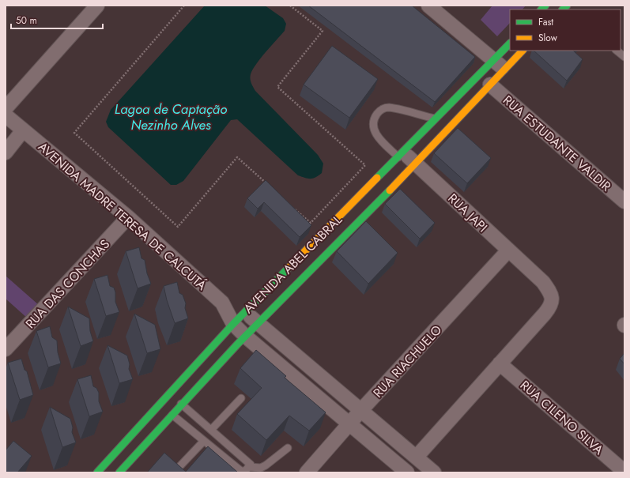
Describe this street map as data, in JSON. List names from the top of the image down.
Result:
{
  "streets": {
    "main road": ["AVENIDA ABEL CABRAL"],
    "street": [
      "RUA ESTUDANTE VALDIR",
      "RUA JAPI",
      "AVENIDA MADRE TERESA DE CALCUTÁ",
      "RUA DAS CONCHAS",
      "RUA RIACHUELO",
      "RUA CILENO SILVA"
    ]
  },
  "crossings": [
    ["RUA ESTUDANTE VALDIR", "AVENIDA ABEL CABRAL"],
    ["RUA JAPI", "AVENIDA MADRE TERESA DE CALCUTÁ"],
    ["RUA JAPI", "AVENIDA ABEL CABRAL"],
    ["RUA JAPI", "RUA RIACHUELO"],
    ["RUA JAPI", "RUA CILENO SILVA"],
    ["AVENIDA MADRE TERESA DE CALCUTÁ", "AVENIDA ABEL CABRAL"],
    ["AVENIDA MADRE TERESA DE CALCUTÁ", "RUA DAS CONCHAS"],
    ["AVENIDA MADRE TERESA DE CALCUTÁ", "RUA RIACHUELO"]
  ],
  "water": ["Lagoa de Captação Nezinho Alves"],
  "legend": ["Fast", "Slow"],
  "scale_bar": "50 m"
}
